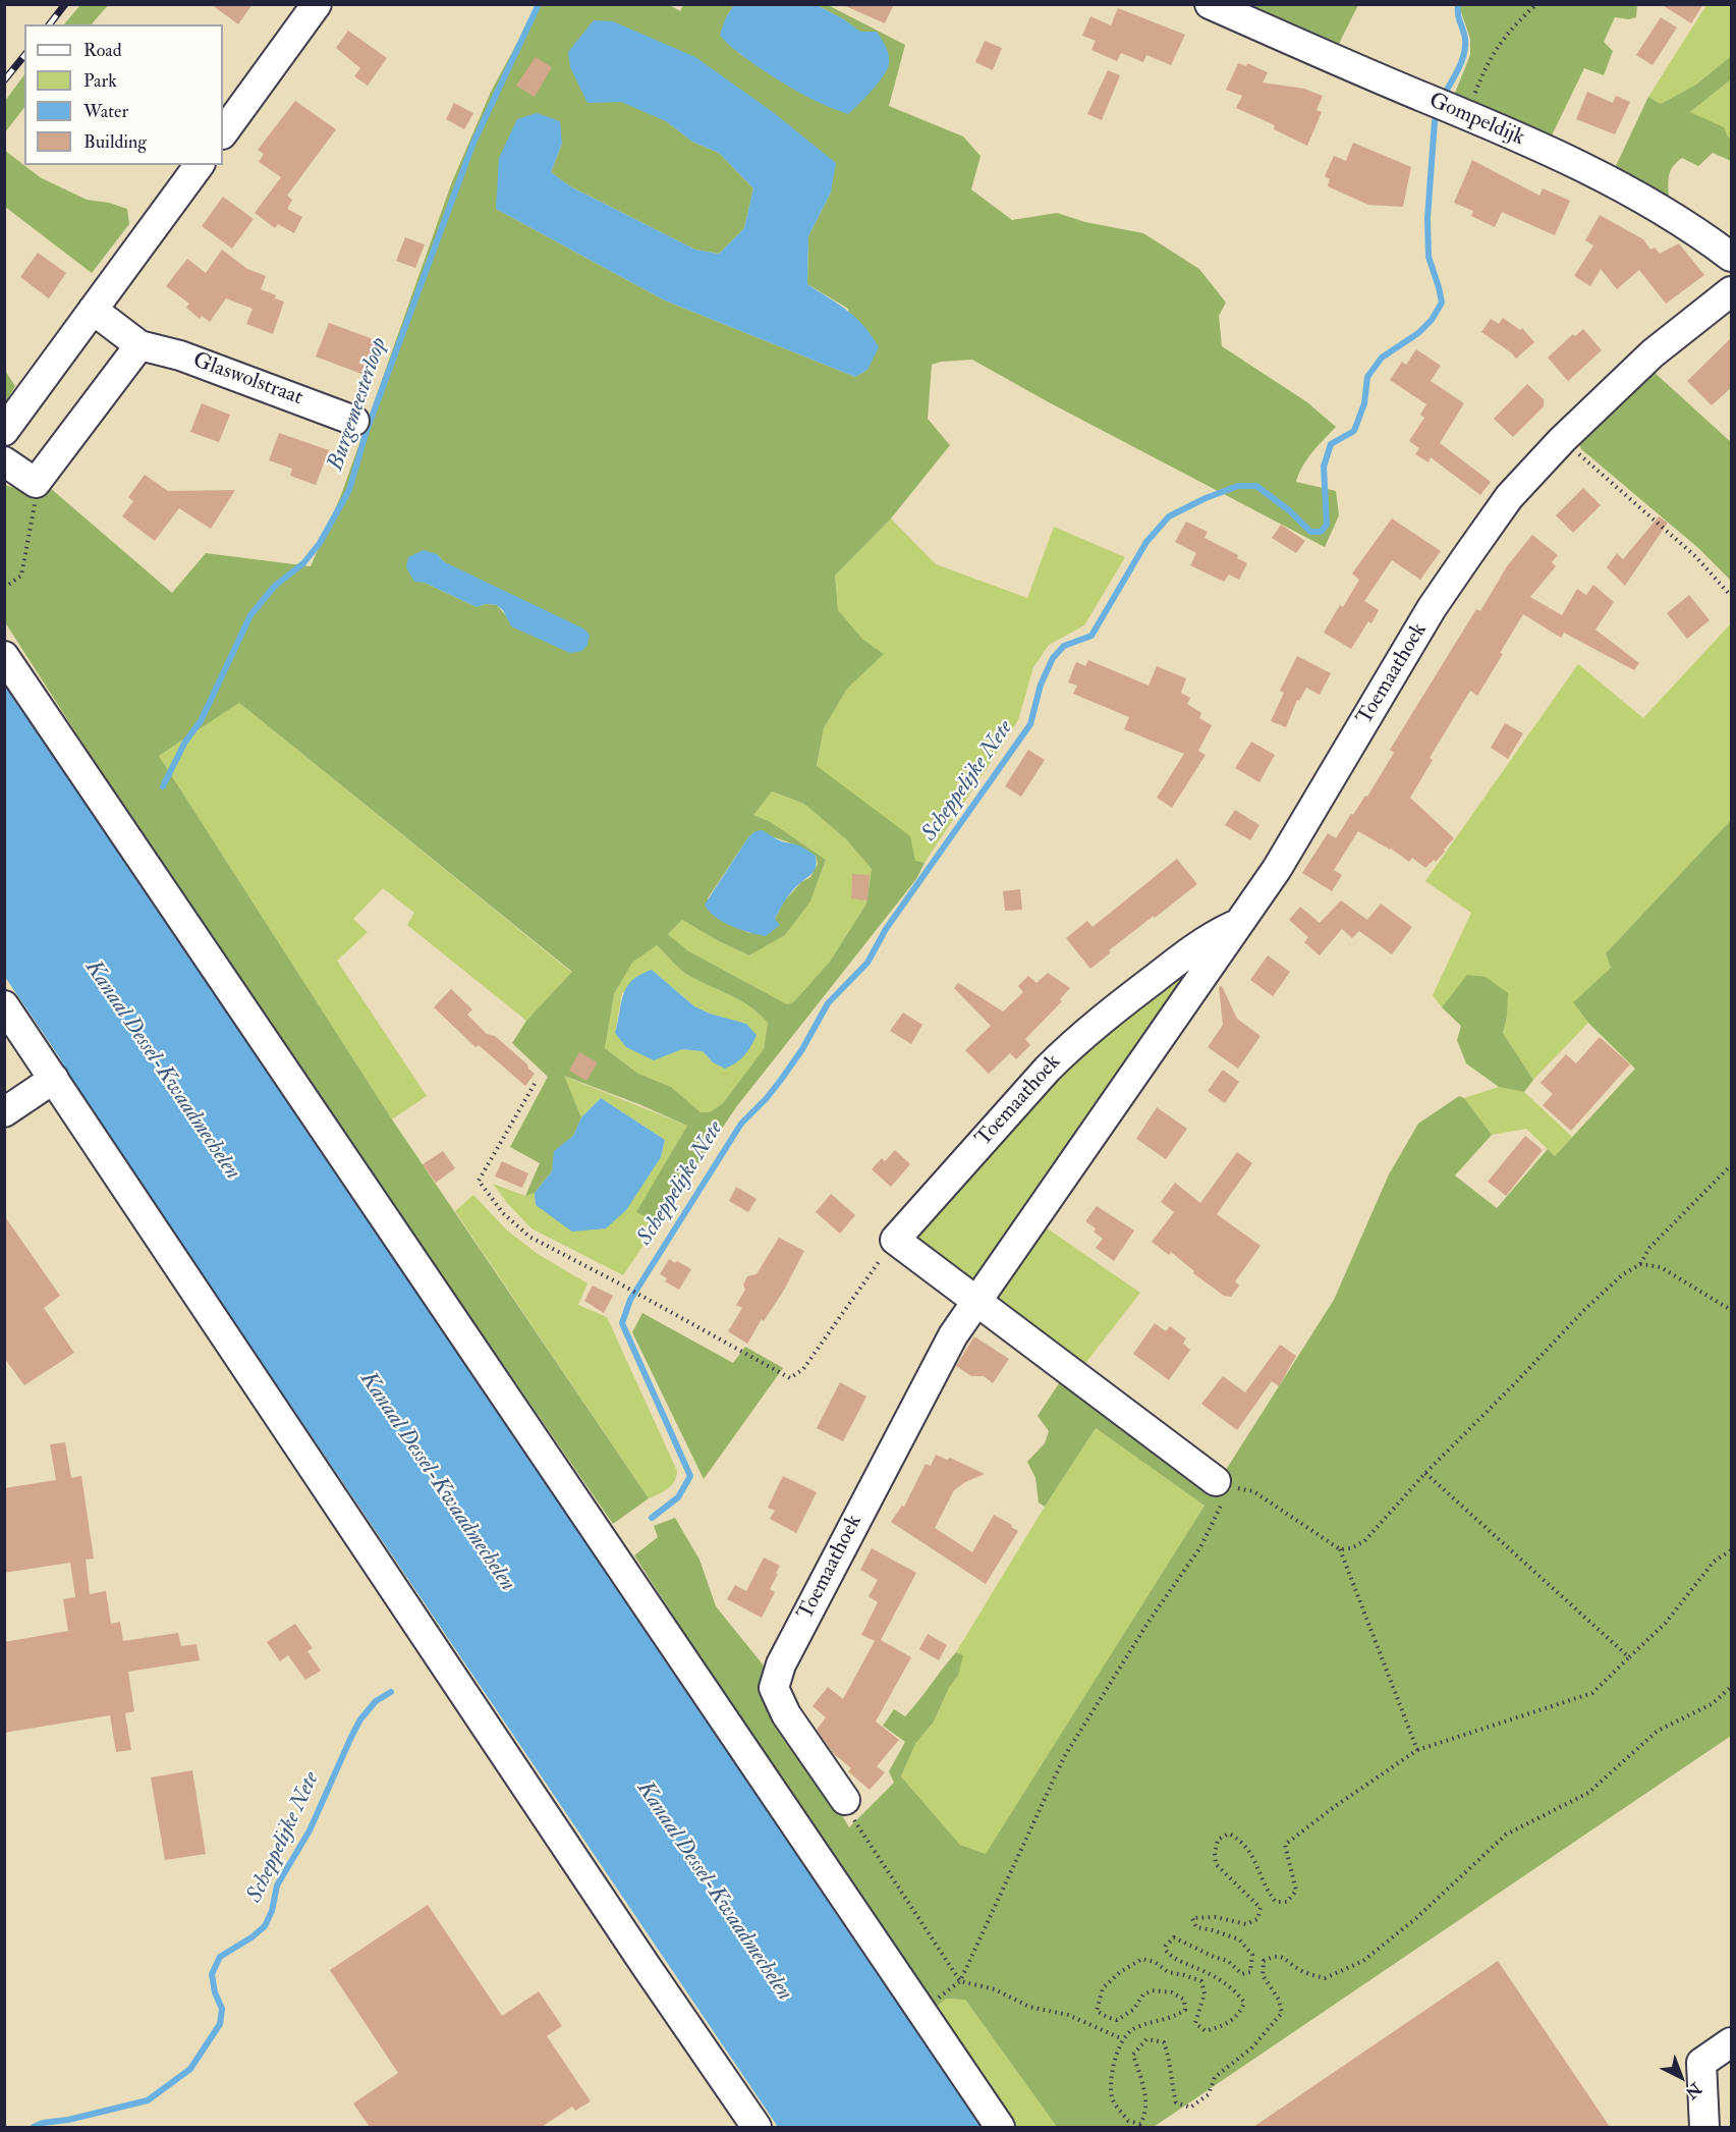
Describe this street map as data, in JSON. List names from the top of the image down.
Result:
{
  "streets": {
    "street": ["Gompeldijk", "Glaswolstraat", "Toemaathoek"]
  },
  "water": ["Burgemeesterloop", "Scheppelijke Nete", "Kanaal Dessel-Kwaadmechelen"],
  "legend": [
    "Road",
    "Park",
    "Water",
    "Building"
  ],
  "north": "bottom right"
}
